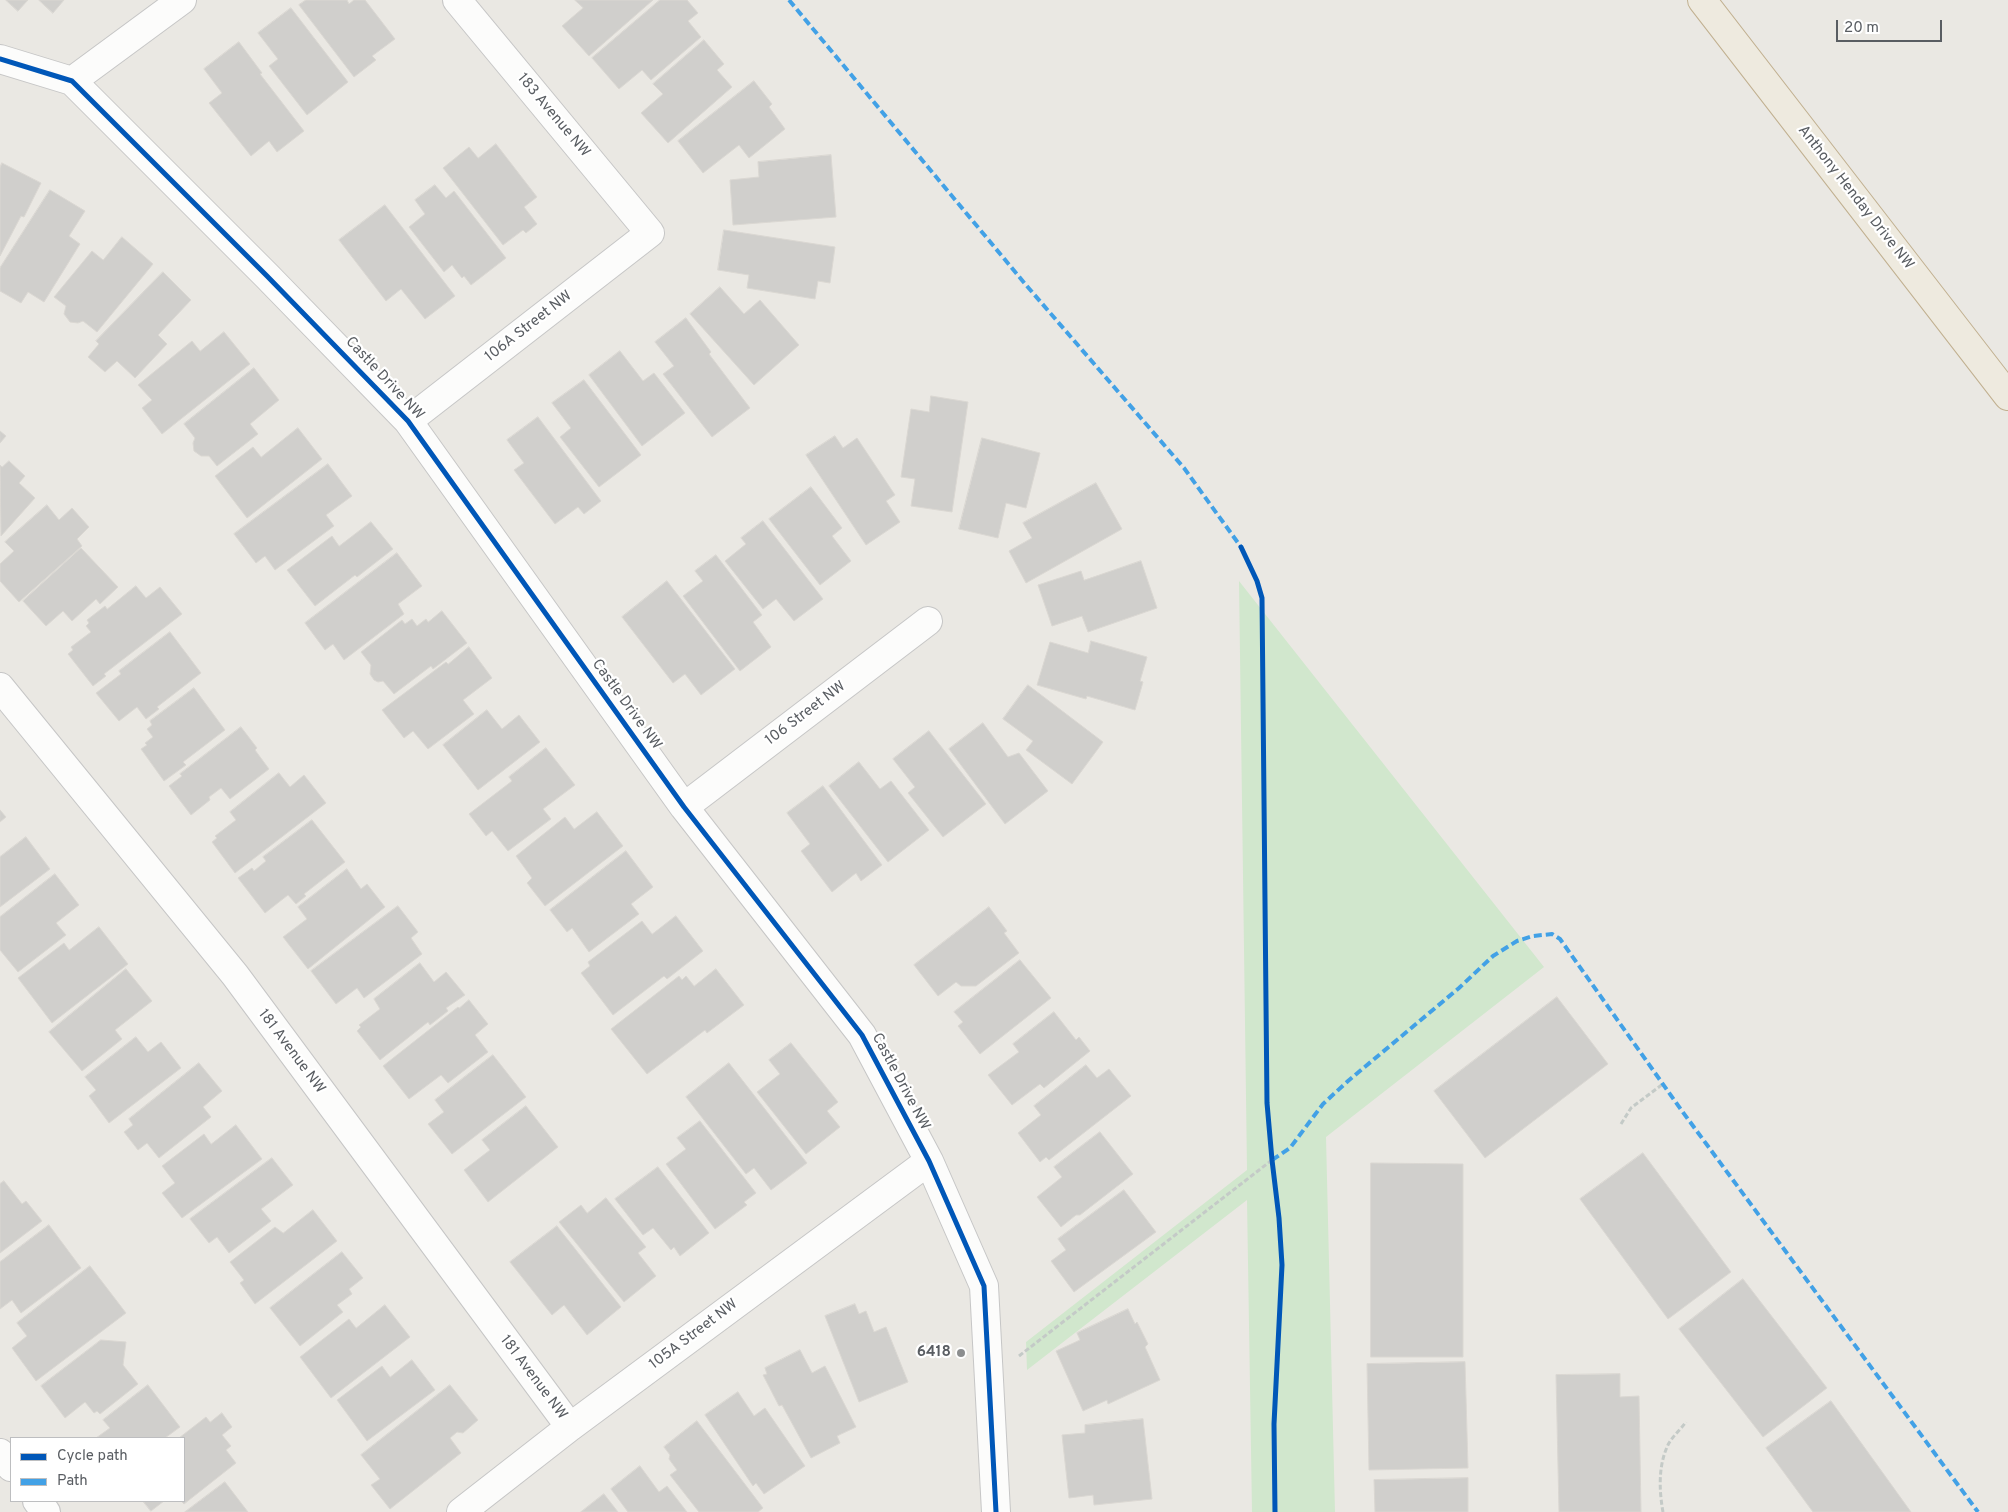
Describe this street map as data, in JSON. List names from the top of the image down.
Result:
{
  "streets": {
    "highway": ["Anthony Henday Drive NW"],
    "street": [
      "183 Avenue NW",
      "106A Street NW",
      "Castle Drive NW",
      "106 Street NW",
      "181 Avenue NW",
      "105A Street NW"
    ]
  },
  "crossings": [
    ["183 Avenue NW", "106A Street NW"],
    ["106A Street NW", "Castle Drive NW"],
    ["Castle Drive NW", "106 Street NW"],
    ["Castle Drive NW", "105A Street NW"],
    ["181 Avenue NW", "105A Street NW"]
  ],
  "places": ["6418"],
  "legend": ["Cycle path", "Path"],
  "scale_bar": "20 m"
}
